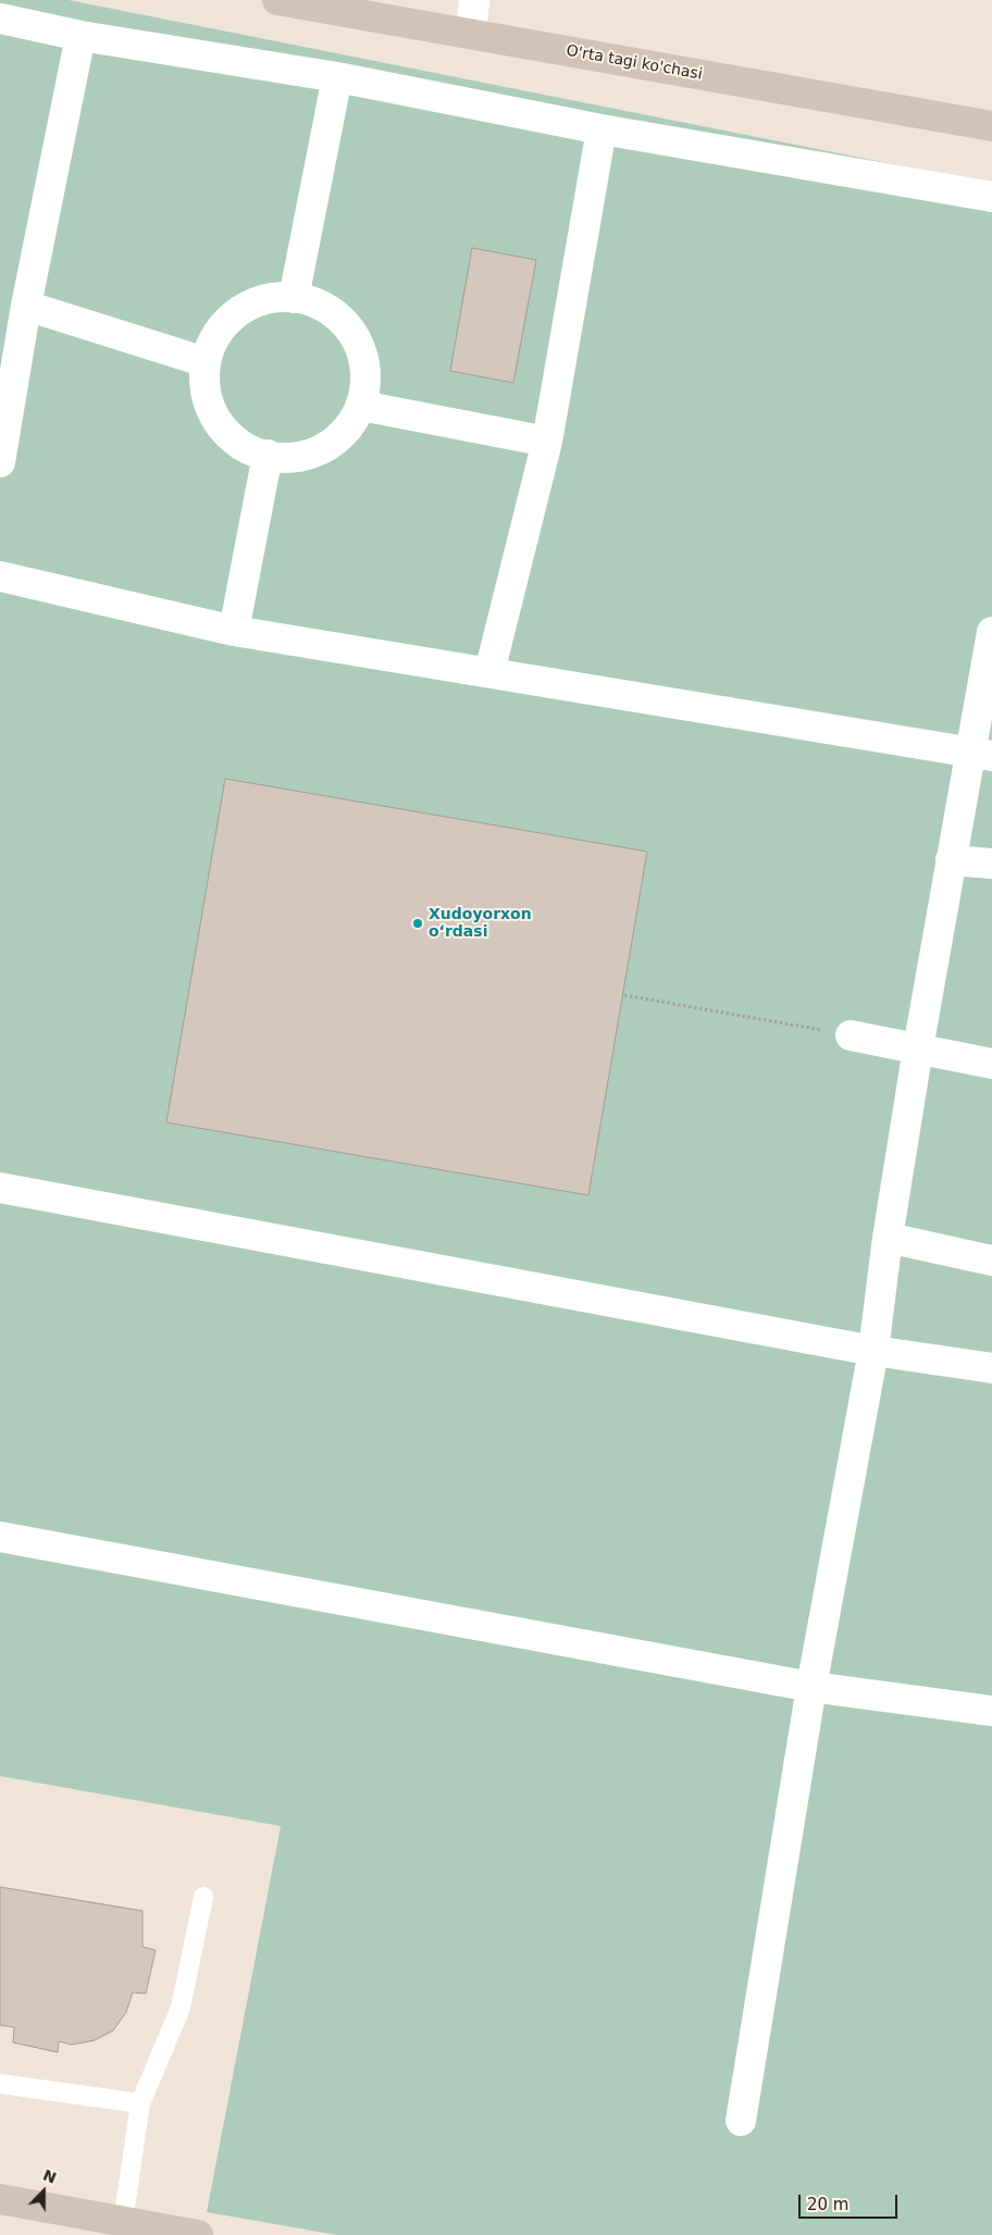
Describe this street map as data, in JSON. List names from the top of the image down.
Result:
{
  "streets": {
    "main road": ["O'rta tagi ko'chasi"]
  },
  "places": ["Xudoyorxon oʻrdasi"],
  "scale_bar": "20 m",
  "north": "top"
}
